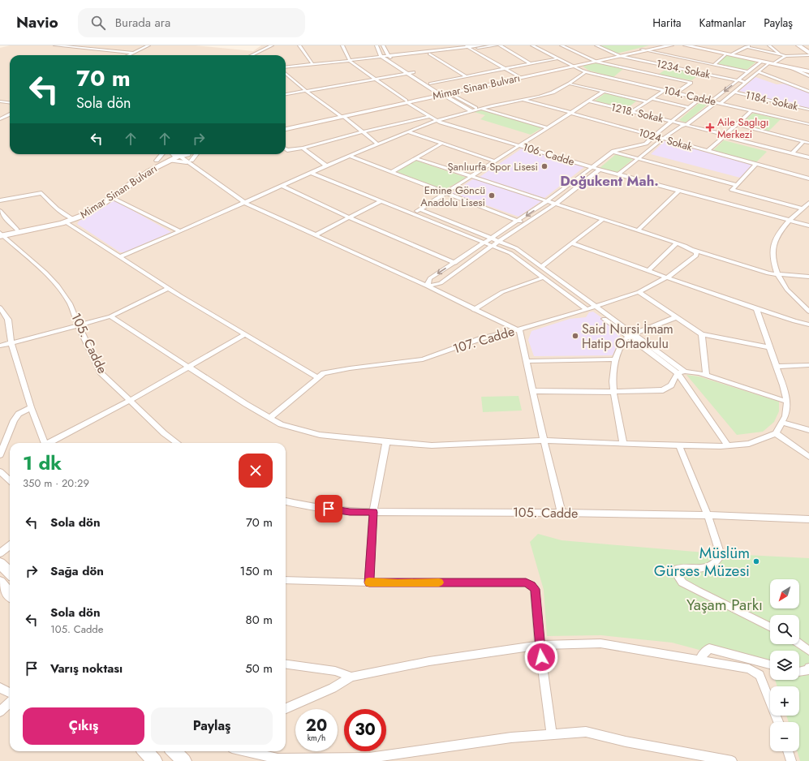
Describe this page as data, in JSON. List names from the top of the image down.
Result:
{
  "streets": {
    "main road": ["Mimar Sinan Bulvarı"],
    "street": [
      "1234. Sokak",
      "104. Cadde",
      "1184. Sokak",
      "1218. Sokak",
      "1024. Sokak",
      "106. Cadde",
      "107. Cadde",
      "105. Cadde"
    ]
  },
  "crossings": [
    ["1234. Sokak", "Mimar Sinan Bulvarı"],
    ["Mimar Sinan Bulvarı", "104. Cadde"],
    ["Mimar Sinan Bulvarı", "106. Cadde"],
    ["Mimar Sinan Bulvarı", "105. Cadde"]
  ],
  "districts": ["Doğukent Mah."],
  "parks": ["Yaşam Parkı"],
  "places": {
    "health": ["Aile Saglıgı Merkezi"],
    "other": [
      "Şanlıurfa Spor Lisesi",
      "Emine Göncü Anadolu Lisesi",
      "Said Nursi İmam Hatip Ortaokulu",
      "Müslüm Gürses Müzesi"
    ]
  },
  "north": "bottom left",
  "page": {
    "header": "Navio",
    "search": "Burada ara",
    "nav": ["Harita", "Katmanlar", "Paylaş"],
    "turn": ["70 m", "Sola dön"],
    "heading": ["1 dk", "350 m · 20:29"],
    "list": [
      {
        "name": "Sola dön",
        "value": "70 m"
      },
      {
        "name": "Sağa dön",
        "value": "150 m"
      },
      {
        "name": "Sola dön",
        "note": "105. Cadde",
        "value": "80 m"
      },
      {
        "name": "Varış noktası",
        "value": "50 m"
      }
    ],
    "map_buttons": ["+", "−"],
    "buttons": ["Çıkış", "Paylaş"],
    "speed": "20 km/h",
    "limit": "30"
  }
}
